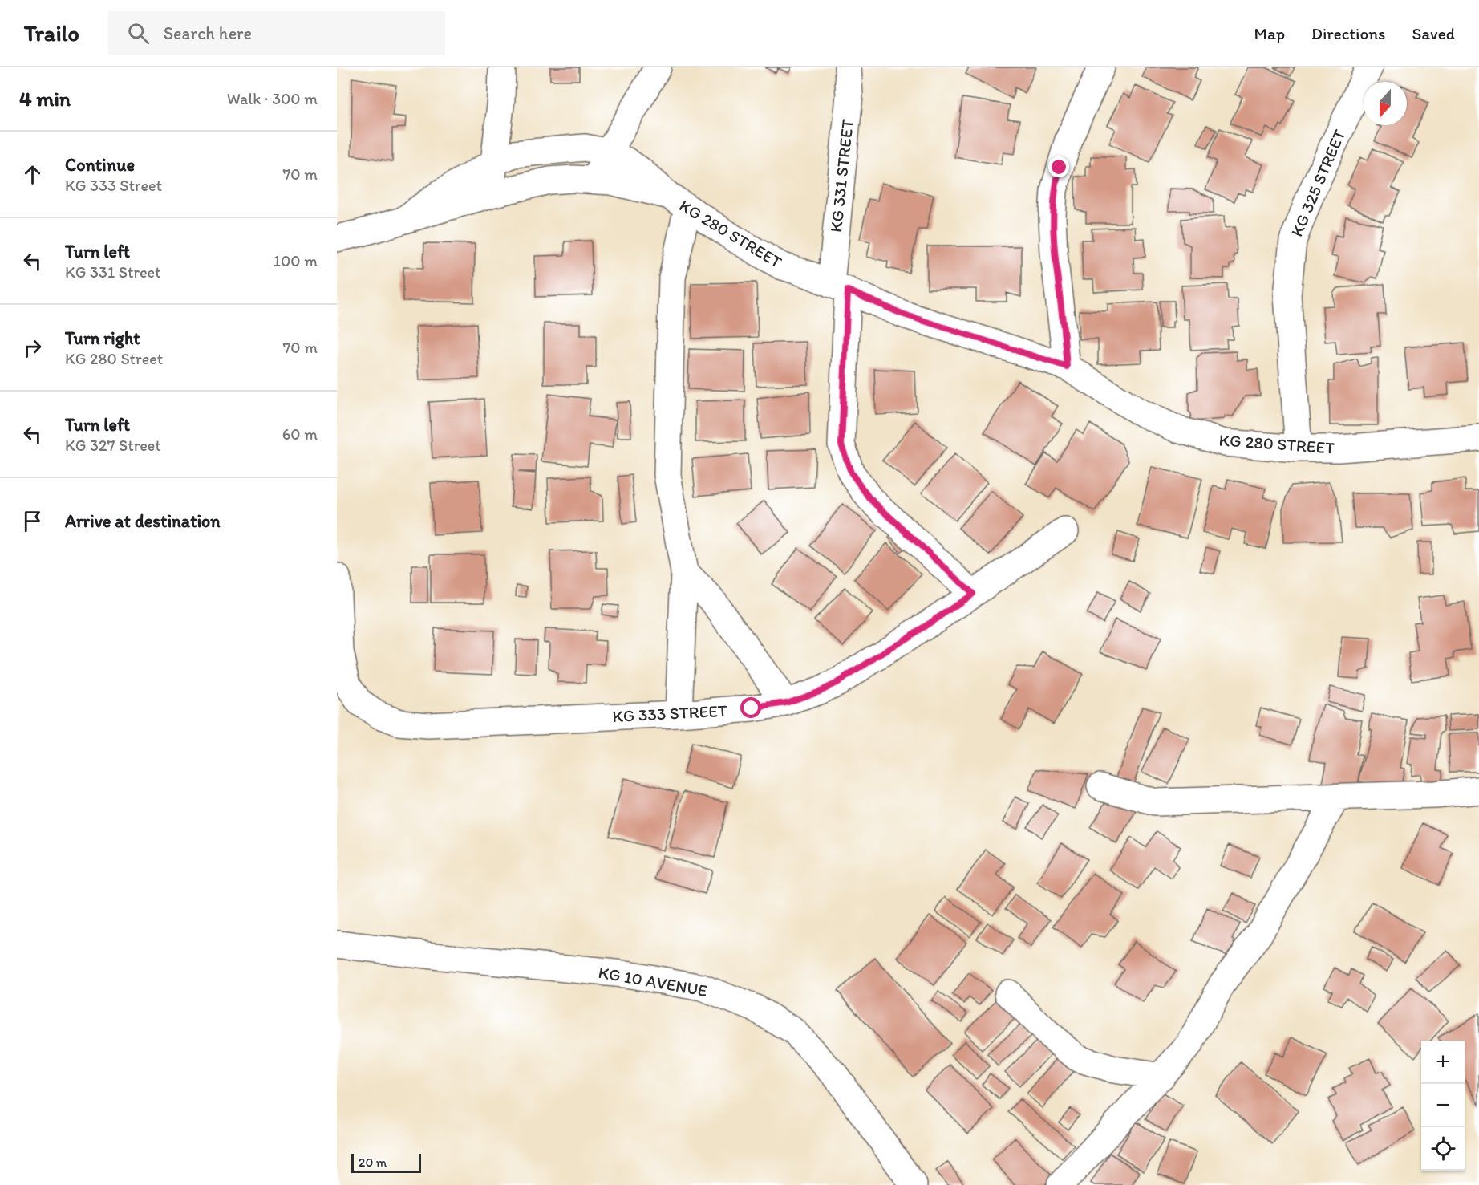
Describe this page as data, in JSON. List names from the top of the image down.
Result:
{
  "streets": {
    "street": [
      "KG 331 STREET",
      "KG 325 STREET",
      "KG 280 STREET",
      "KG 333 STREET",
      "KG 10 AVENUE"
    ]
  },
  "crossings": [
    ["KG 331 STREET", "KG 280 STREET"],
    ["KG 331 STREET", "KG 333 STREET"],
    ["KG 325 STREET", "KG 280 STREET"]
  ],
  "scale_bar": "20 m",
  "north": "bottom",
  "page": {
    "header": "Trailo",
    "search": "Search here",
    "nav": ["Map", "Directions", "Saved"],
    "heading": ["4 min", "Walk · 300 m"],
    "list": [
      ["Continue", "KG 333 Street", "70 m"],
      ["Turn left", "KG 331 Street", "100 m"],
      ["Turn right", "KG 280 Street", "70 m"],
      ["Turn left", "KG 327 Street", "60 m"],
      "Arrive at destination"
    ],
    "map_buttons": ["+", "−"],
    "scale": "20 m"
  }
}
